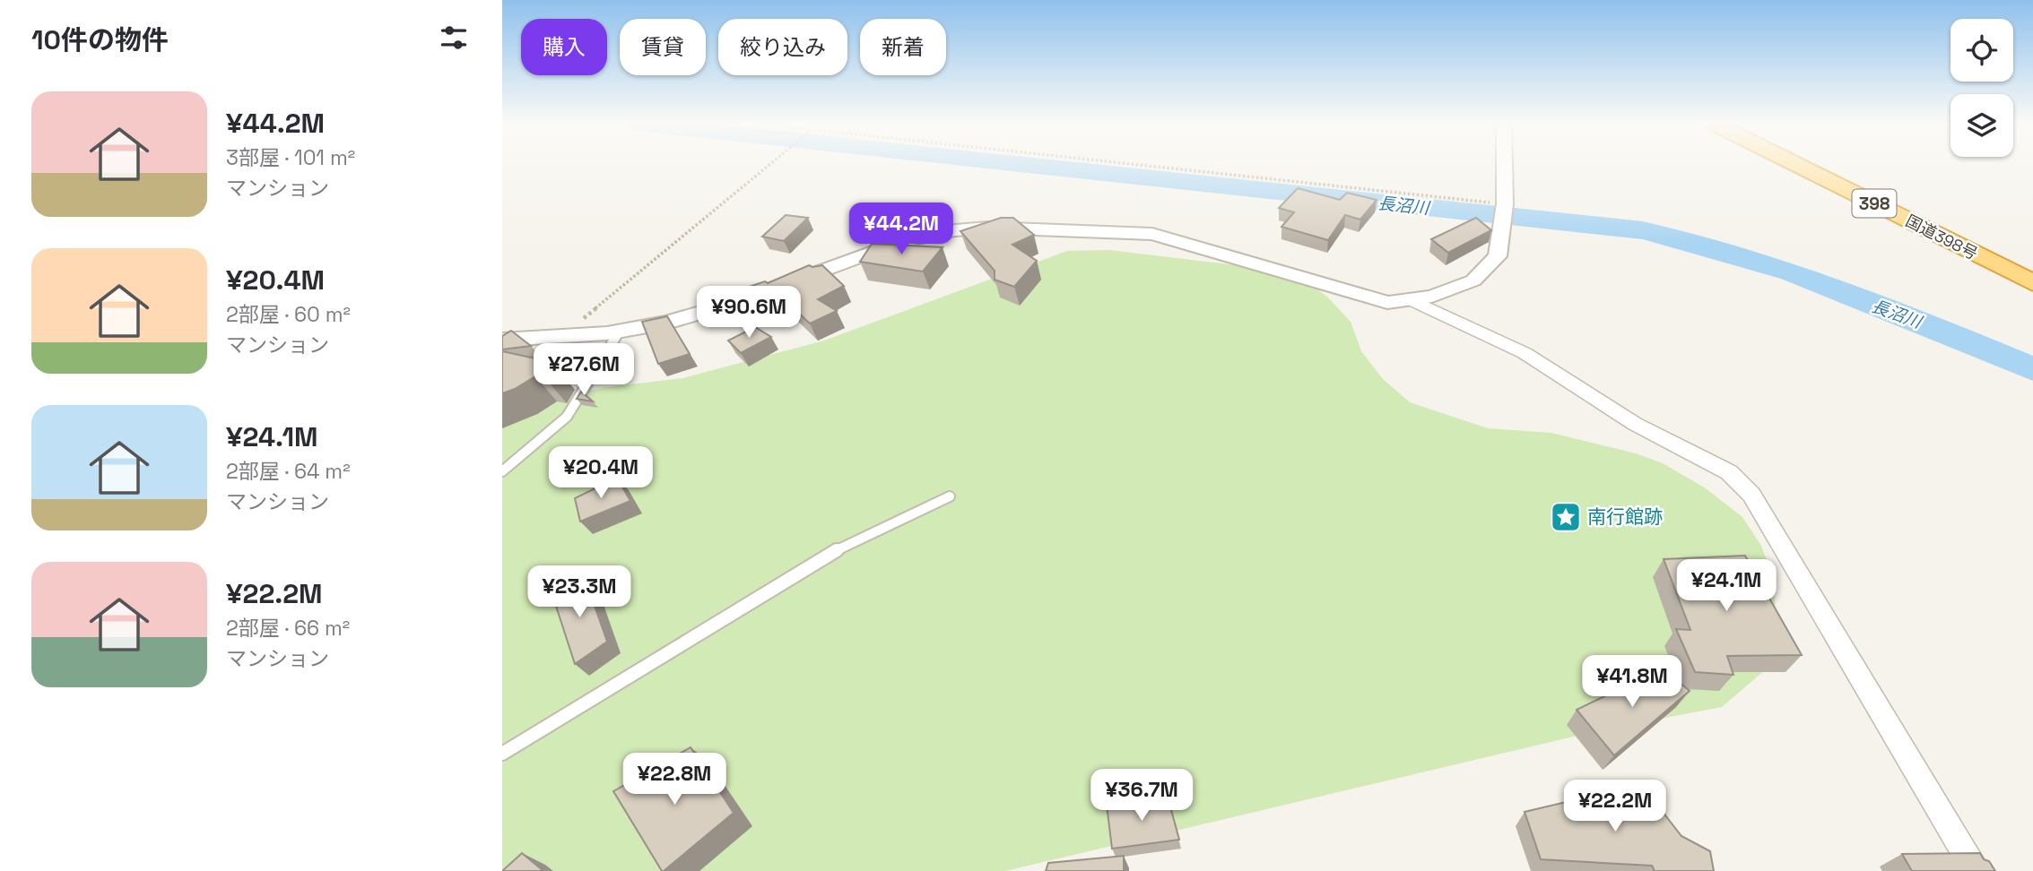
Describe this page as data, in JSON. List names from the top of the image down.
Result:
{
  "streets": {
    "highway": ["398", "国道398号"]
  },
  "water": ["長沼川"],
  "places": {
    "place": ["南行館跡"]
  },
  "page": {
    "heading": "10件の物件",
    "chip": [
      "購入",
      "賃貸",
      "絞り込み",
      "新着"
    ],
    "list": [
      {
        "name": "¥44.2M",
        "note": "3部屋 · 101 m² · マンション"
      },
      {
        "name": "¥20.4M",
        "note": "2部屋 · 60 m² · マンション"
      },
      {
        "name": "¥24.1M",
        "note": "2部屋 · 64 m² · マンション"
      },
      {
        "name": "¥22.2M",
        "note": "2部屋 · 66 m² · マンション"
      }
    ],
    "price": [
      "¥44.2M",
      "¥90.6M",
      "¥27.6M",
      "¥20.4M",
      "¥24.1M",
      "¥23.3M",
      "¥41.8M",
      "¥22.8M",
      "¥36.7M",
      "¥22.2M"
    ]
  }
}
